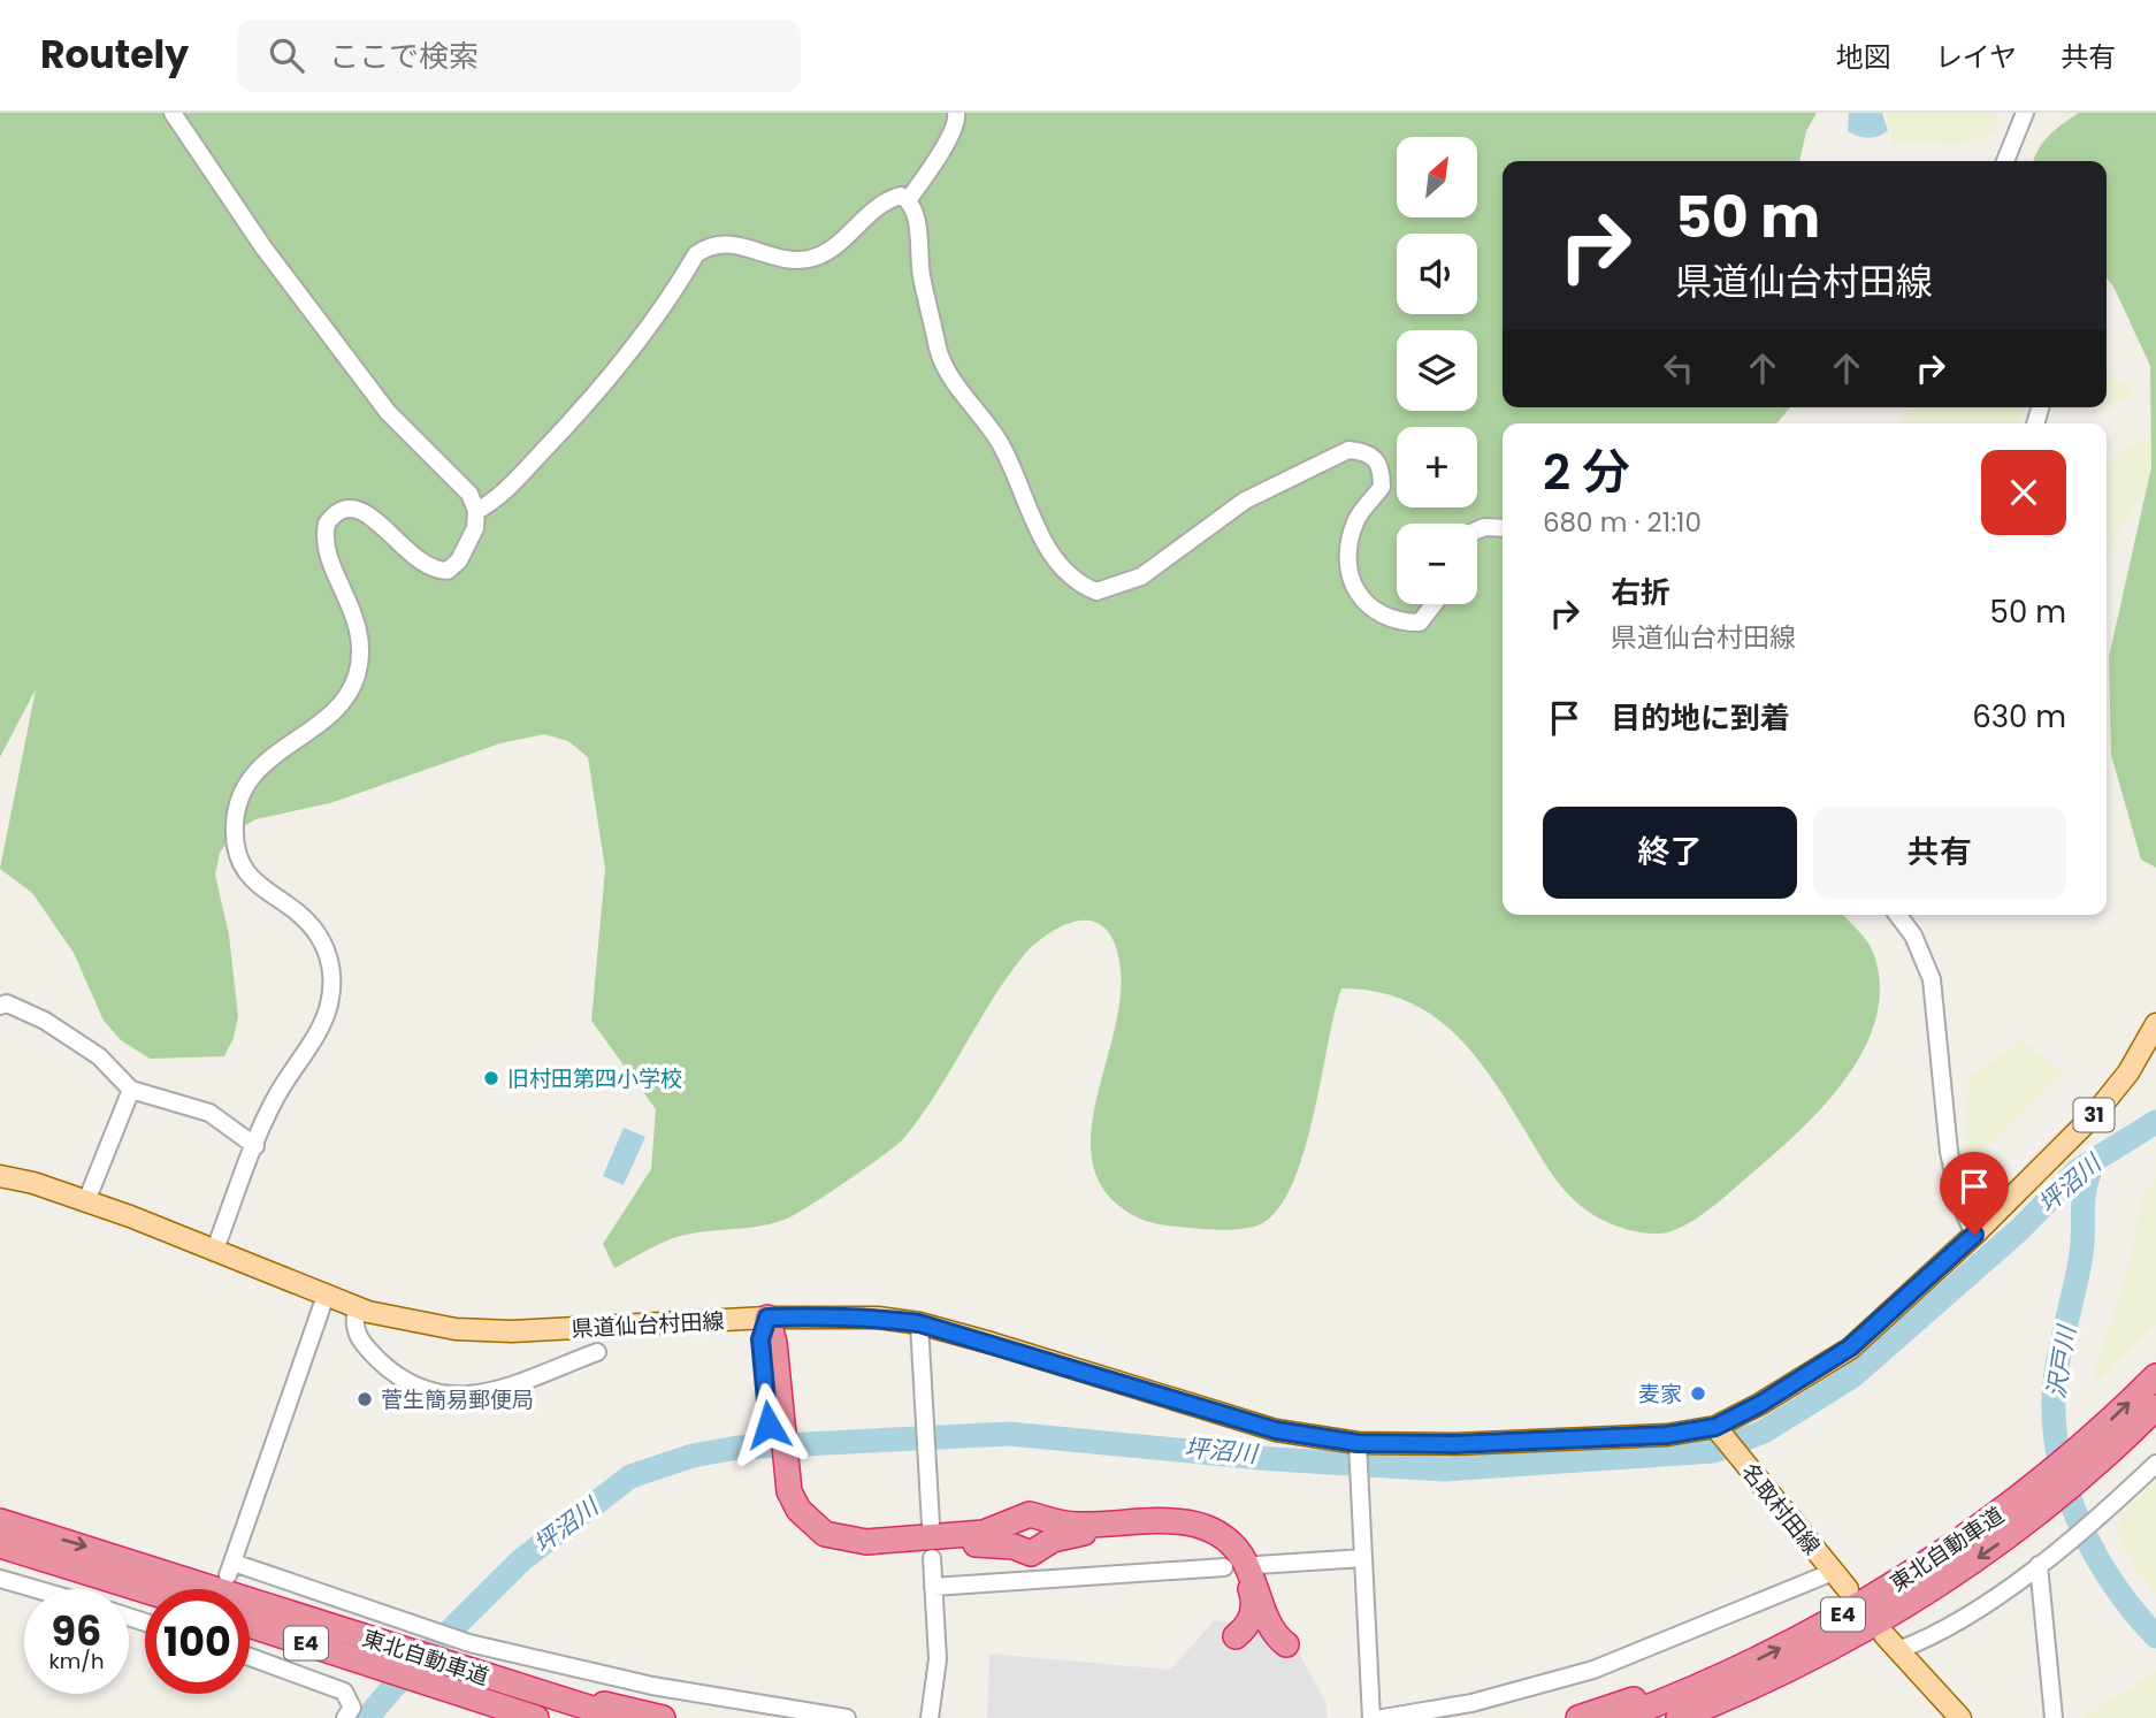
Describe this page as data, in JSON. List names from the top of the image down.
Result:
{
  "streets": {
    "highway": ["東北自動車道", "E4"],
    "main road": ["31", "県道仙台村田線", "名取村田線"]
  },
  "crossings": [
    ["県道仙台村田線", "名取村田線"]
  ],
  "water": ["坪沼川", "沢戸川"],
  "places": ["旧村田第四小学校", "麦家", "菅生簡易郵便局"],
  "north": "top right",
  "page": {
    "header": "Routely",
    "search": "ここで検索",
    "nav": ["地図", "レイヤ", "共有"],
    "map_buttons": ["+", "−"],
    "turn": ["50 m", "県道仙台村田線"],
    "heading": ["2 分", "680 m · 21:10"],
    "list": [
      {
        "name": "右折",
        "note": "県道仙台村田線",
        "value": "50 m"
      },
      {
        "name": "目的地に到着",
        "value": "630 m"
      }
    ],
    "buttons": ["終了", "共有"],
    "speed": "96 km/h",
    "limit": "100"
  }
}
